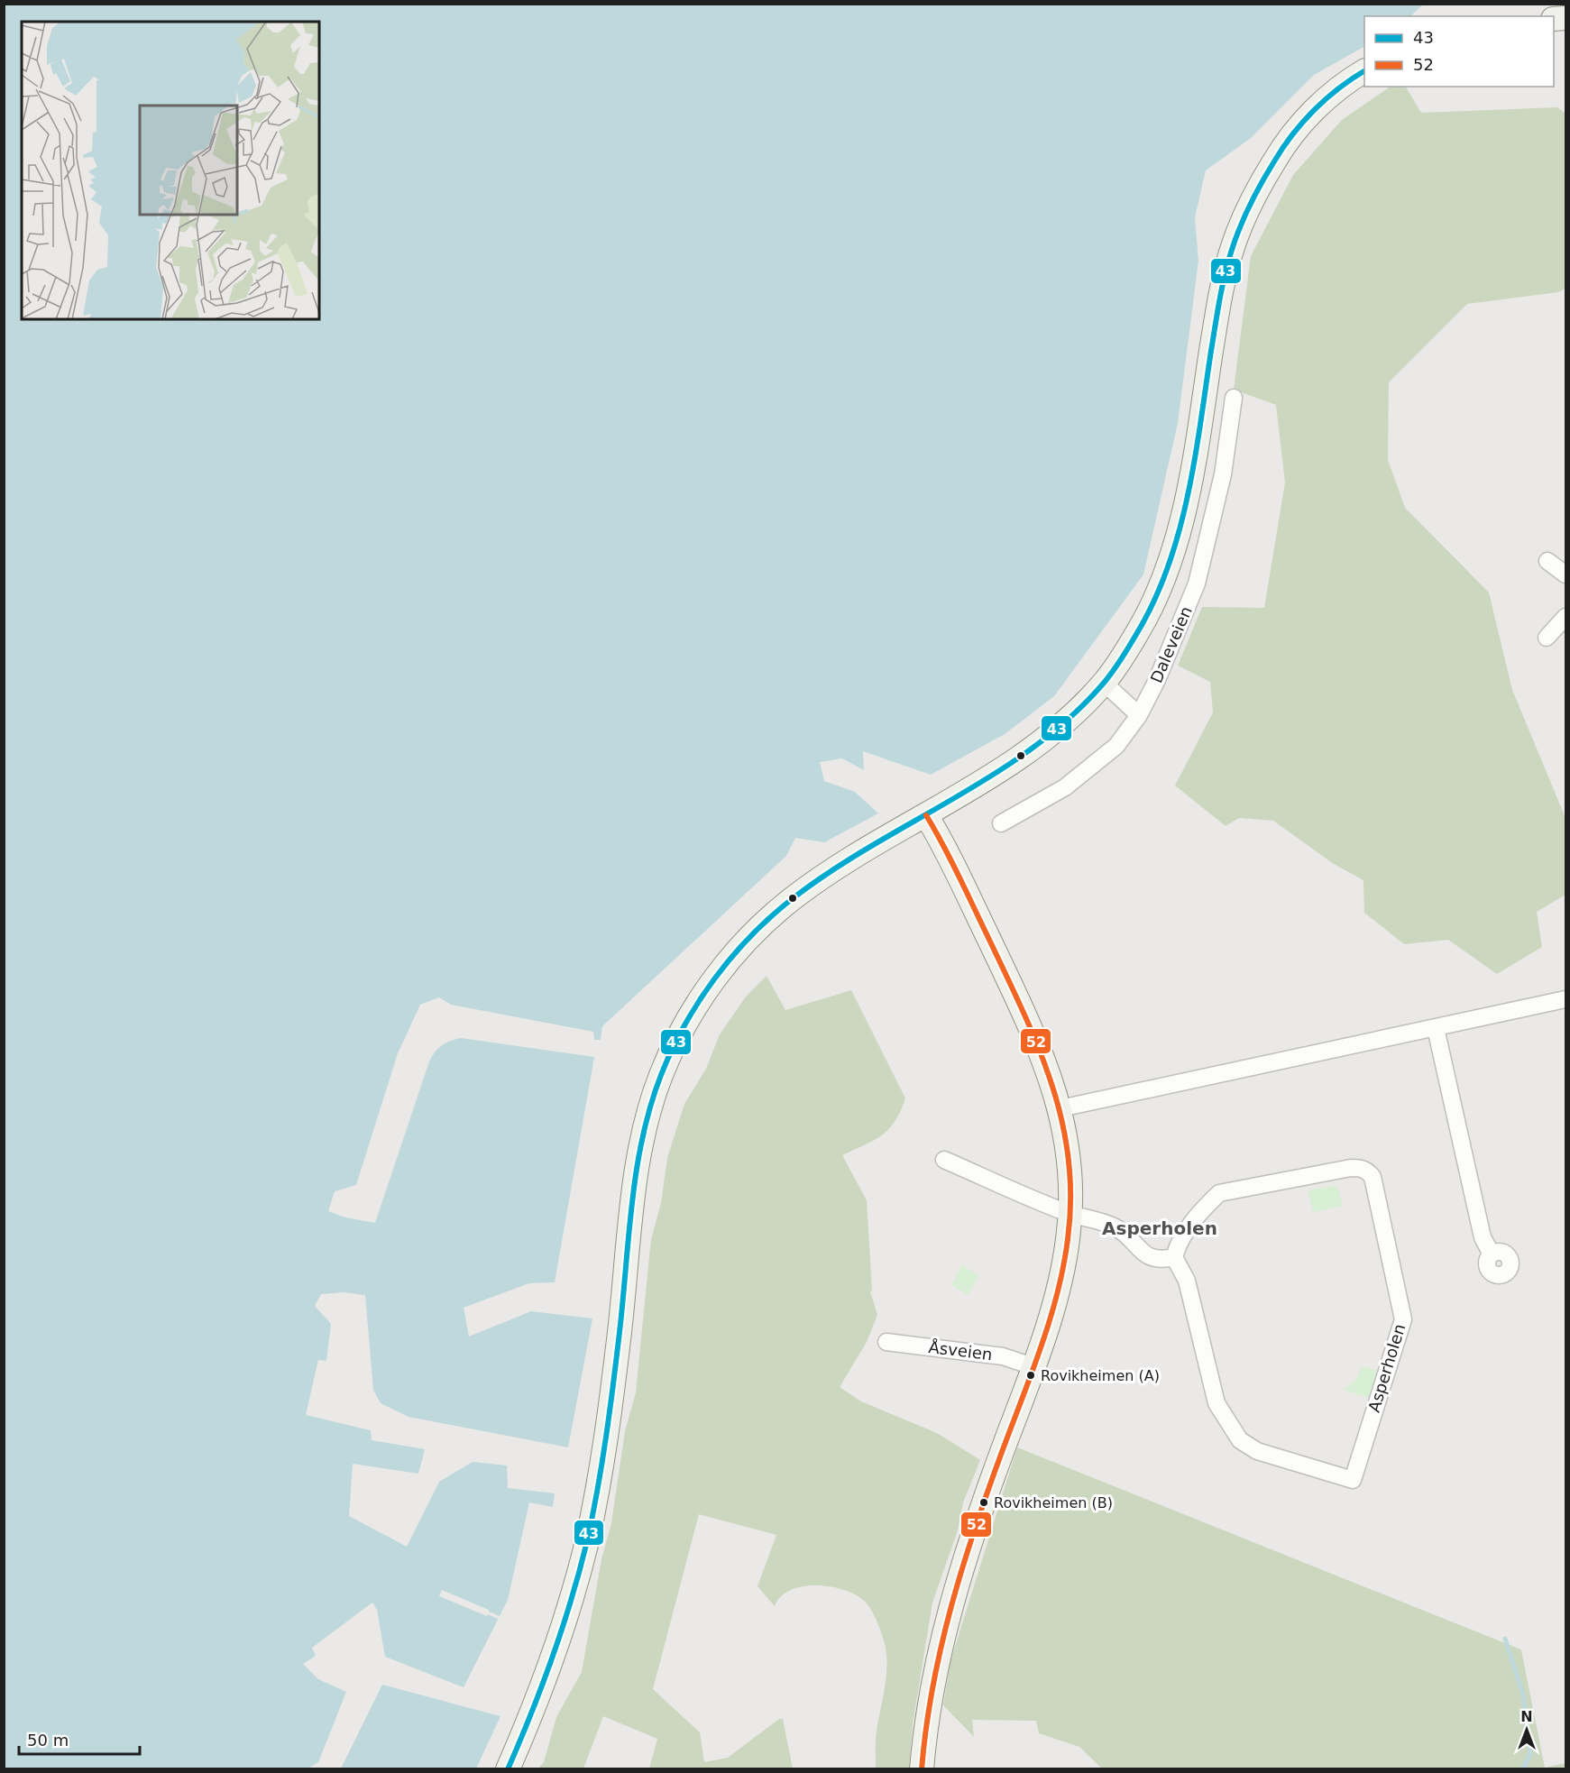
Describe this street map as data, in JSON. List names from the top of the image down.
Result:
{
  "streets": {
    "main road": ["Daleveien"],
    "street": ["Åsveien", "Asperholen"]
  },
  "districts": ["Asperholen"],
  "places": ["Rovikheimen (A)", "Rovikheimen (B)"],
  "lines": ["transit line 43", "transit line 52"],
  "legend": ["43", "52"],
  "scale_bar": "50 m",
  "north": "top"
}
